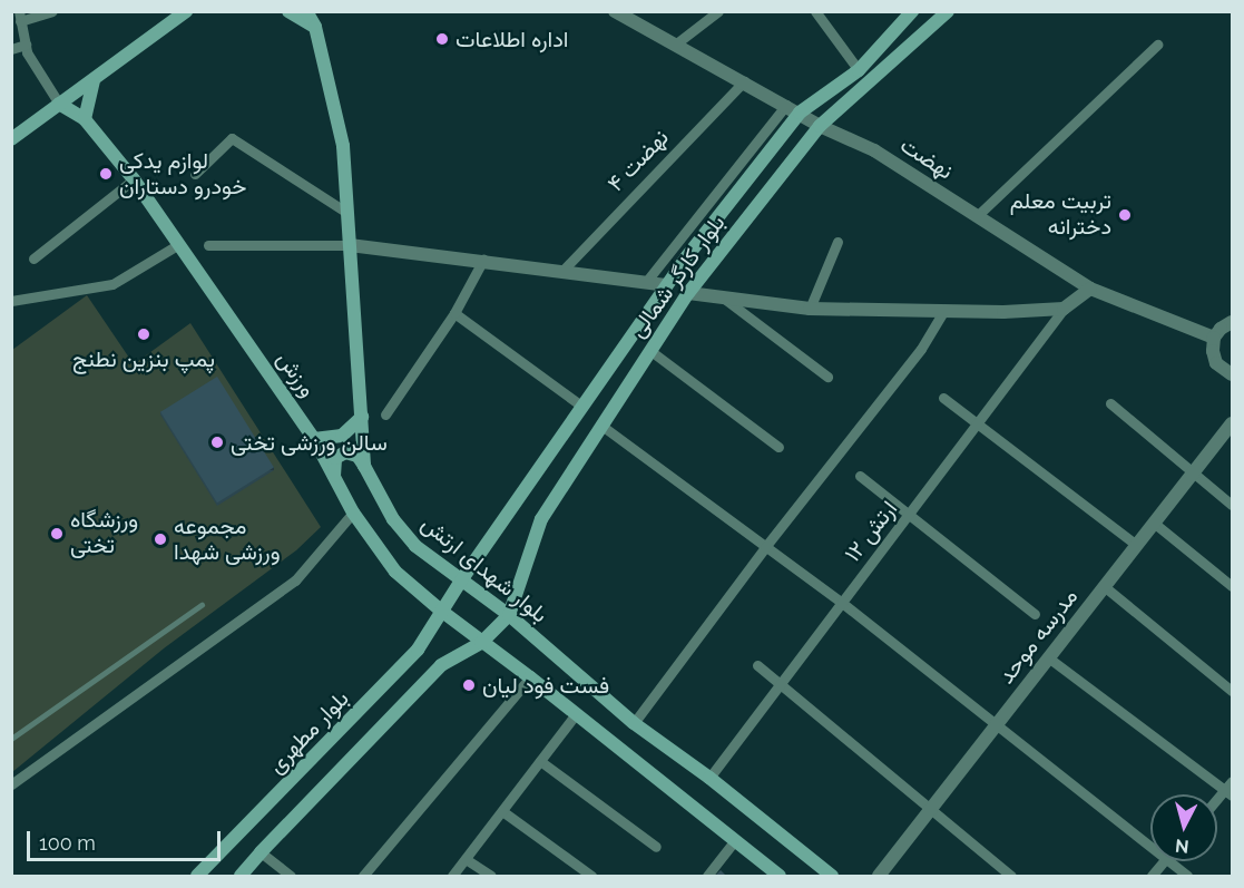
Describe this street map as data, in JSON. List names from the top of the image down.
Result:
{
  "streets": {
    "main road": [
      "بلوار کارگر شمالی",
      "ورزش",
      "بلوار شهدای ارتش",
      "بلوار مطهری"
    ],
    "street": [
      "نهضت",
      "نهضت ۴",
      "ارتش ۱۲",
      "مدرسه موحد"
    ]
  },
  "crossings": [
    ["نهضت", "نهضت ۴"],
    ["نهضت", "بلوار کارگر شمالی"],
    ["بلوار کارگر شمالی", "بلوار شهدای ارتش"],
    ["بلوار کارگر شمالی", "بلوار مطهری"],
    ["ورزش", "بلوار مطهری"],
    ["ارتش ۱۲", "بلوار شهدای ارتش"],
    ["بلوار شهدای ارتش", "بلوار مطهری"]
  ],
  "places": [
    "اداره اطلاعات",
    "لوازم یدکی خودرو دستاران",
    "تربیت معلم دخترانه",
    "پمپ بنزین نطنج",
    "سالن ورزشی تختی",
    "ورزشگاه تختی",
    "مجموعه ورزشی شهدا",
    "فست فود لیان"
  ],
  "scale_bar": "100 m",
  "north": "bottom"
}
